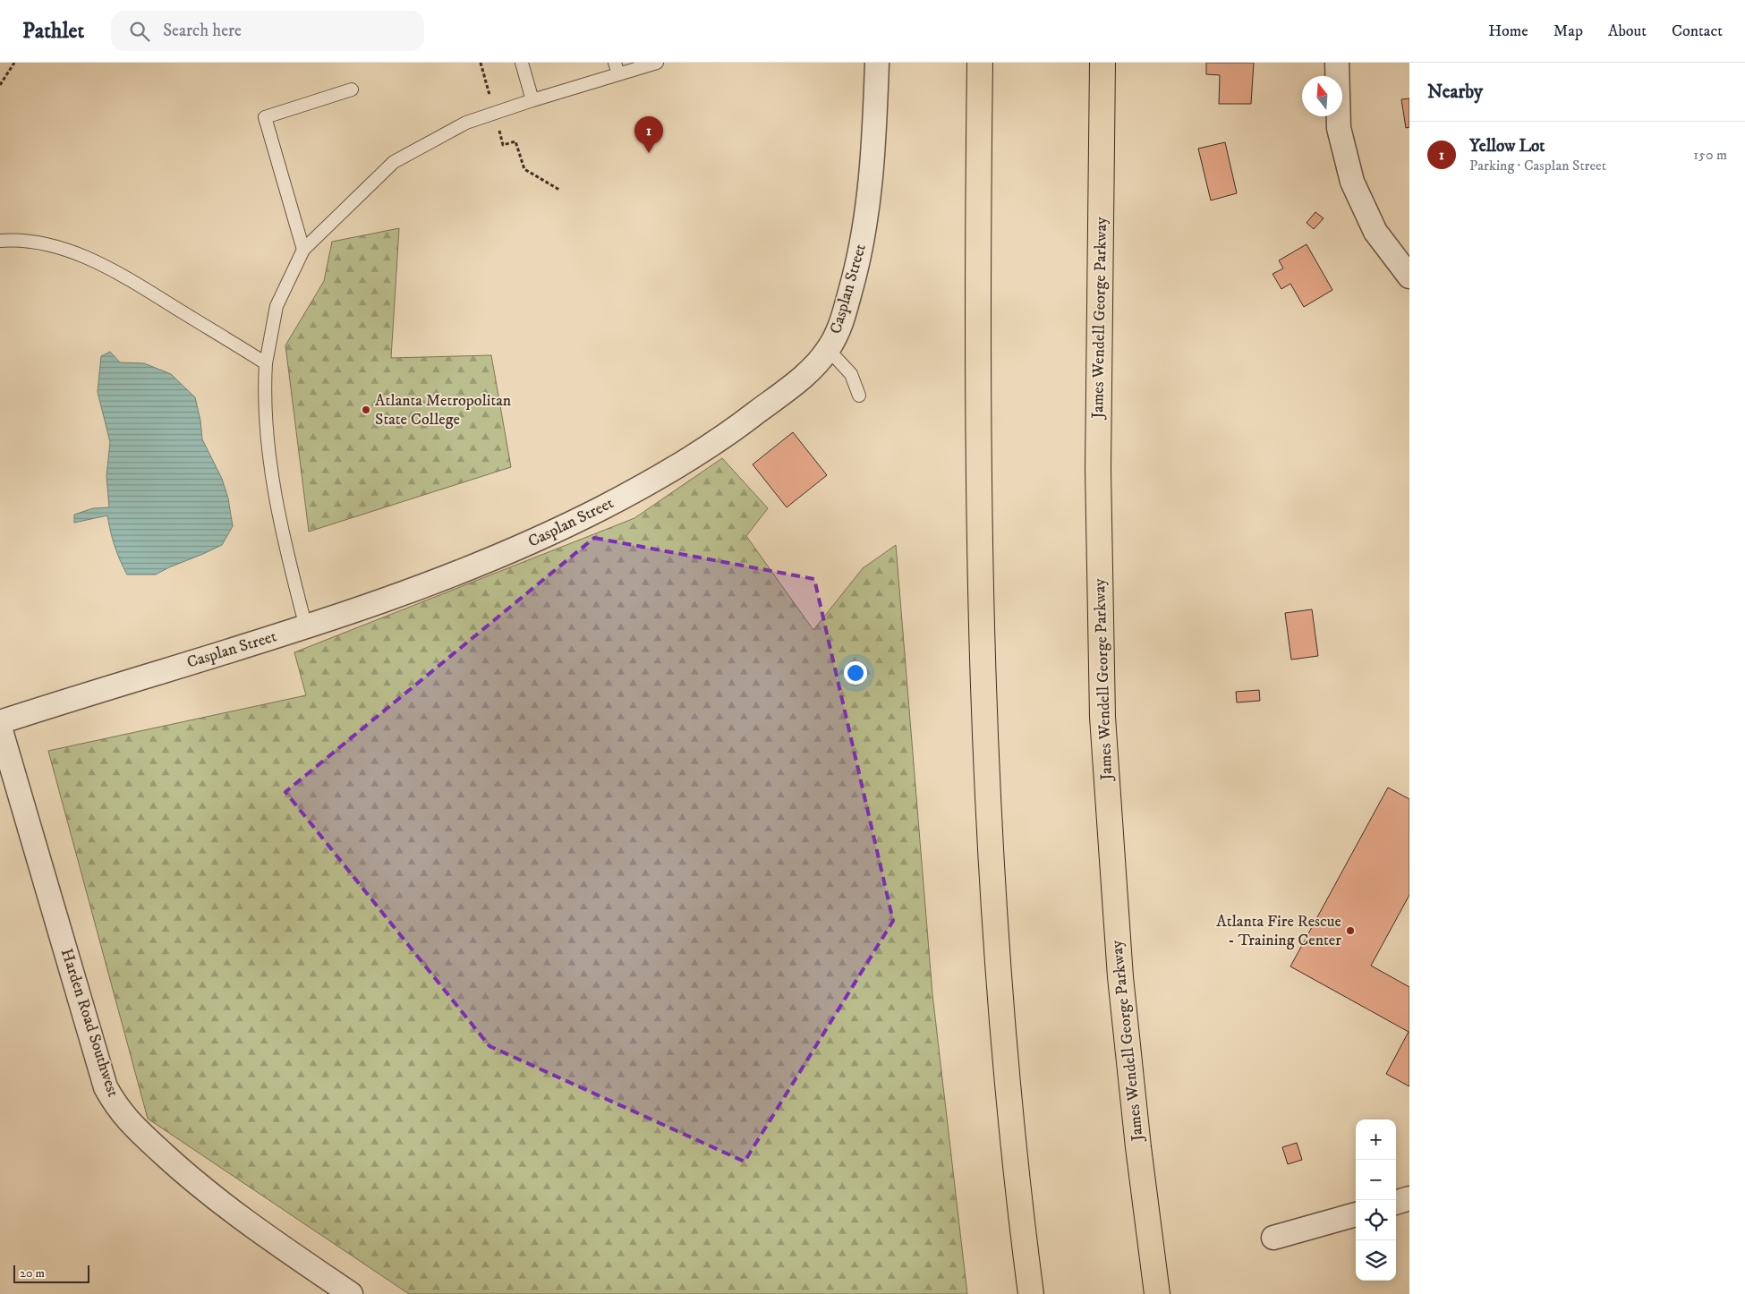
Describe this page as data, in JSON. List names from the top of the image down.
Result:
{
  "streets": {
    "highway": ["James Wendell George Parkway"],
    "street": ["Casplan Street", "Harden Road Southwest"]
  },
  "places": ["Atlanta Metropolitan State College", "Atlanta Fire Rescue - Training Center"],
  "scale_bar": "20 m",
  "north": "top",
  "page": {
    "header": "Pathlet",
    "search": "Search here",
    "nav": [
      "Home",
      "Map",
      "About",
      "Contact"
    ],
    "heading": "Nearby",
    "pins": "1",
    "list": [
      {
        "mark": "1",
        "name": "Yellow Lot",
        "note": "Parking · Casplan Street",
        "value": "150 m"
      }
    ],
    "map_buttons": ["+", "−"],
    "scale": "20 m"
  }
}
